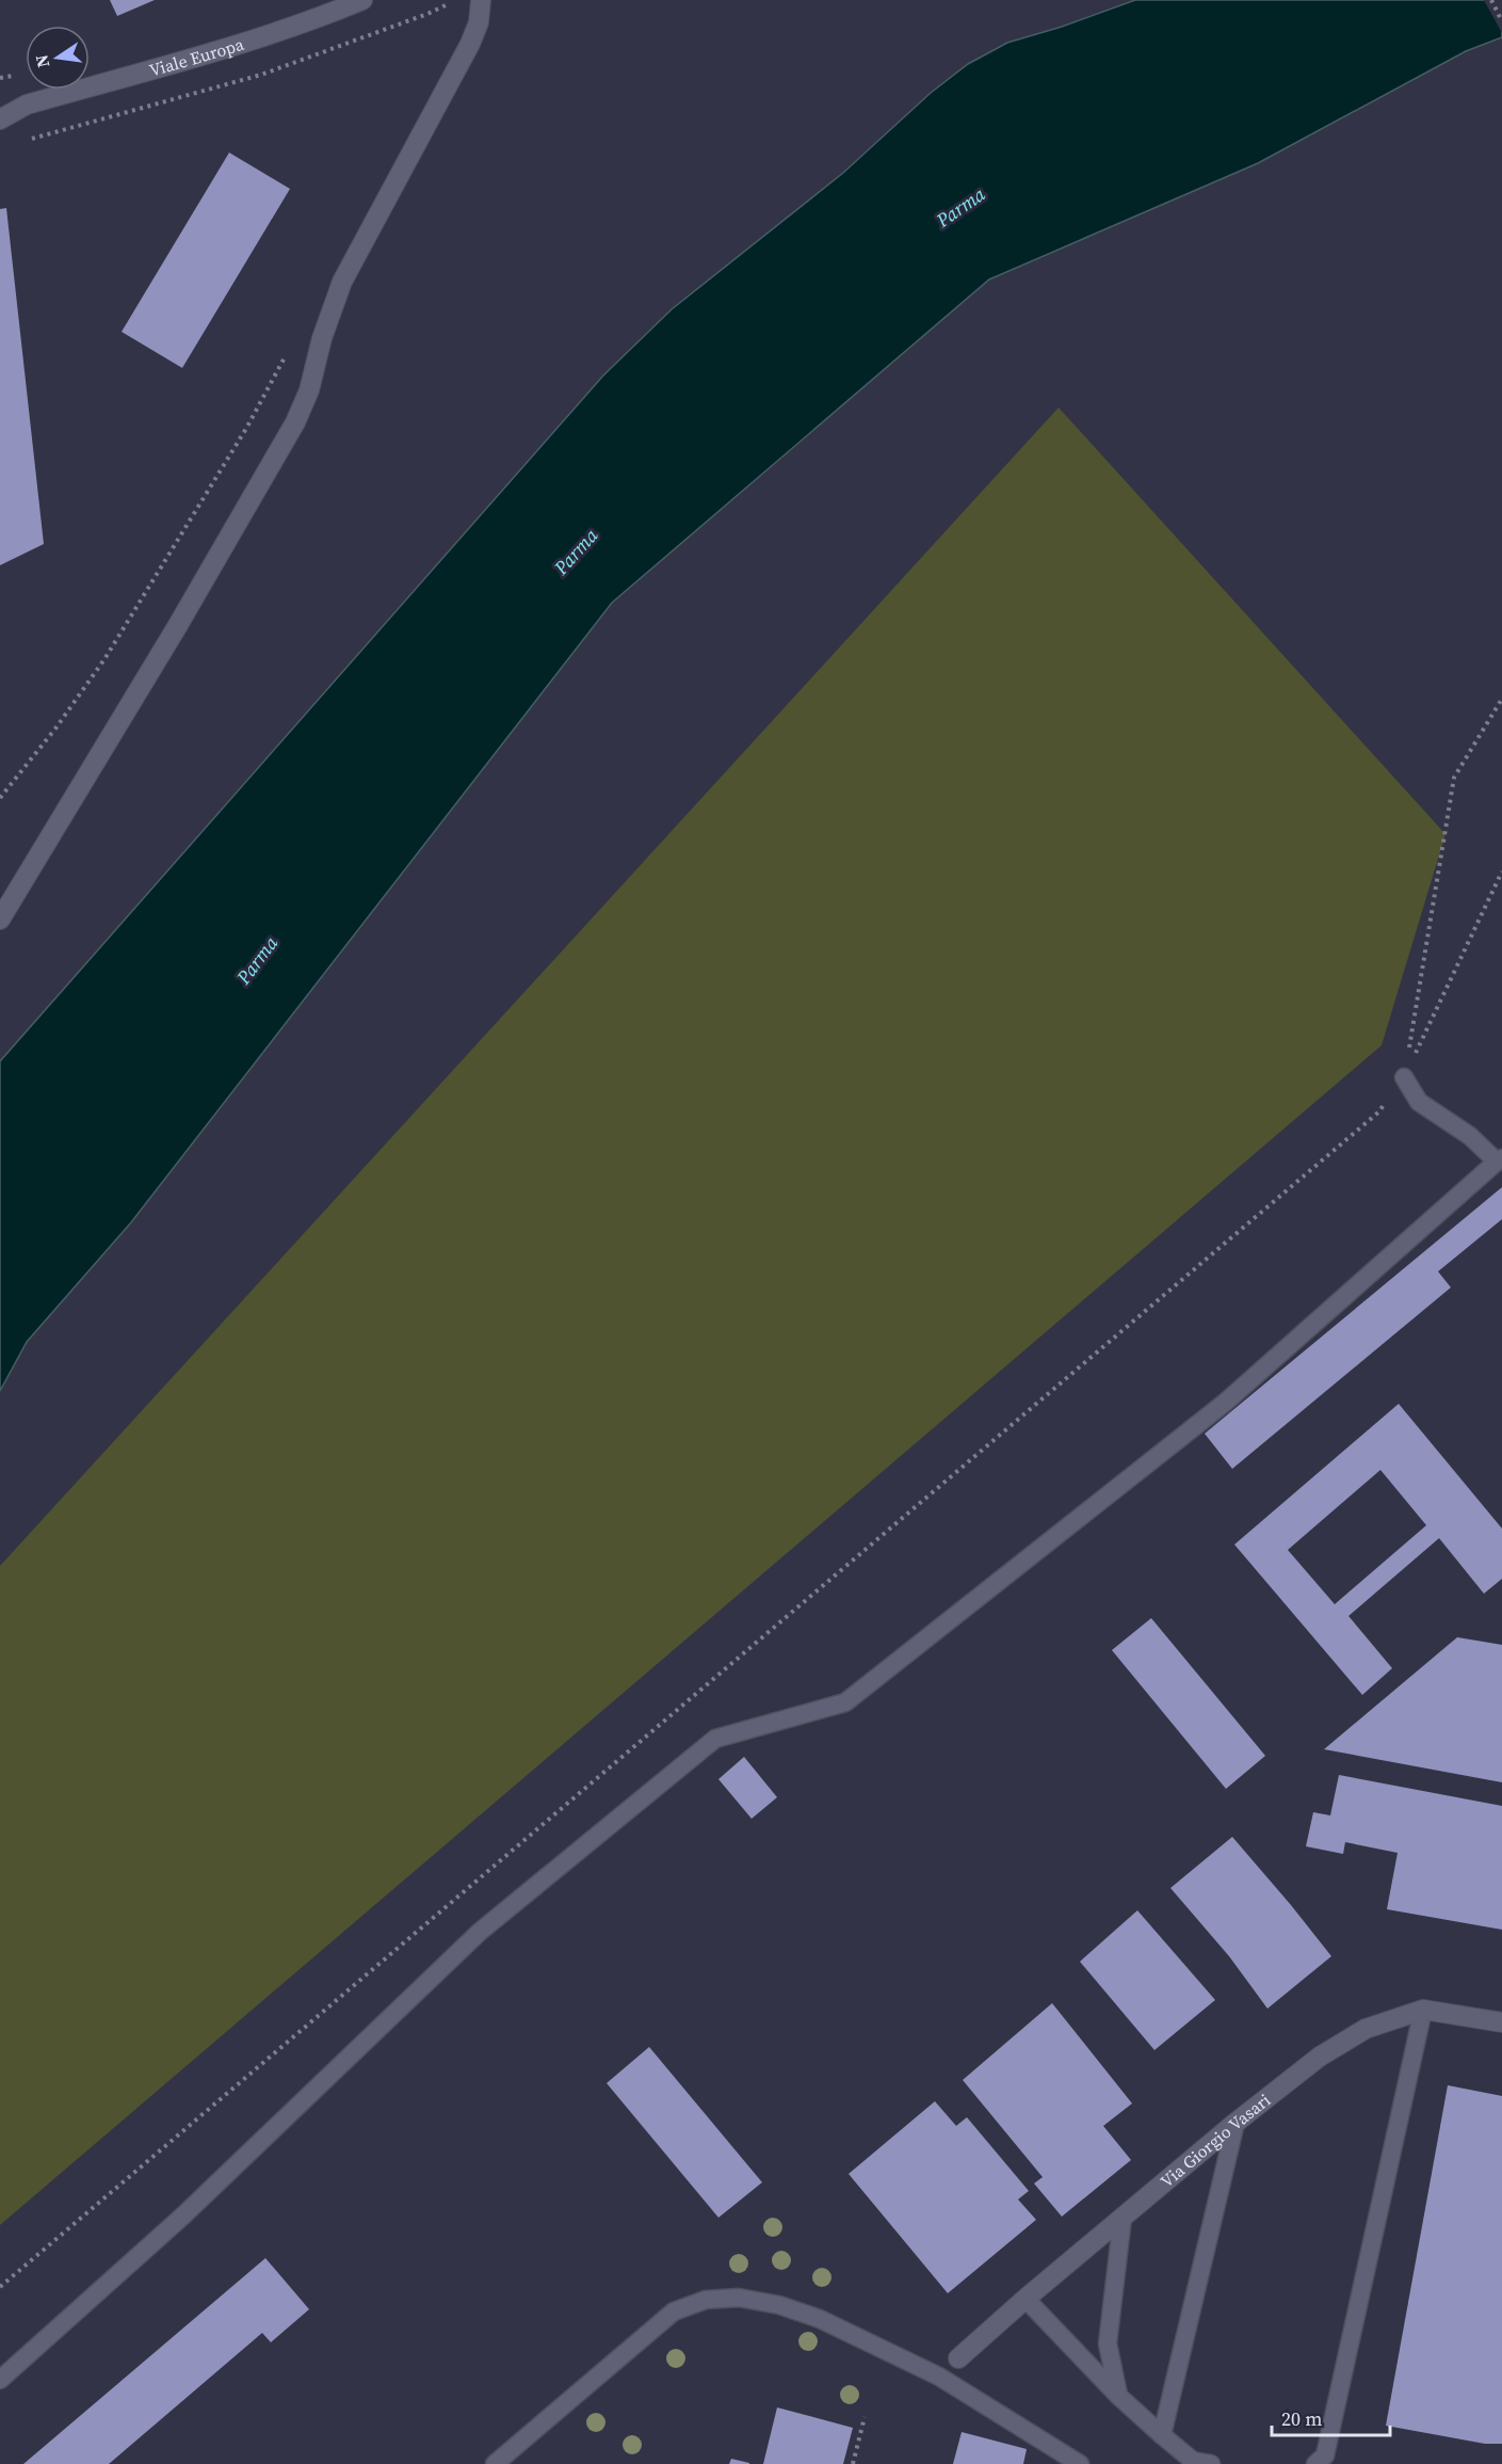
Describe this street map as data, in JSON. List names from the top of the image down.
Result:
{
  "streets": {
    "street": ["Viale Europa", "Via Giorgio Vasari"]
  },
  "water": ["Parma"],
  "scale_bar": "20 m",
  "north": "left"
}
